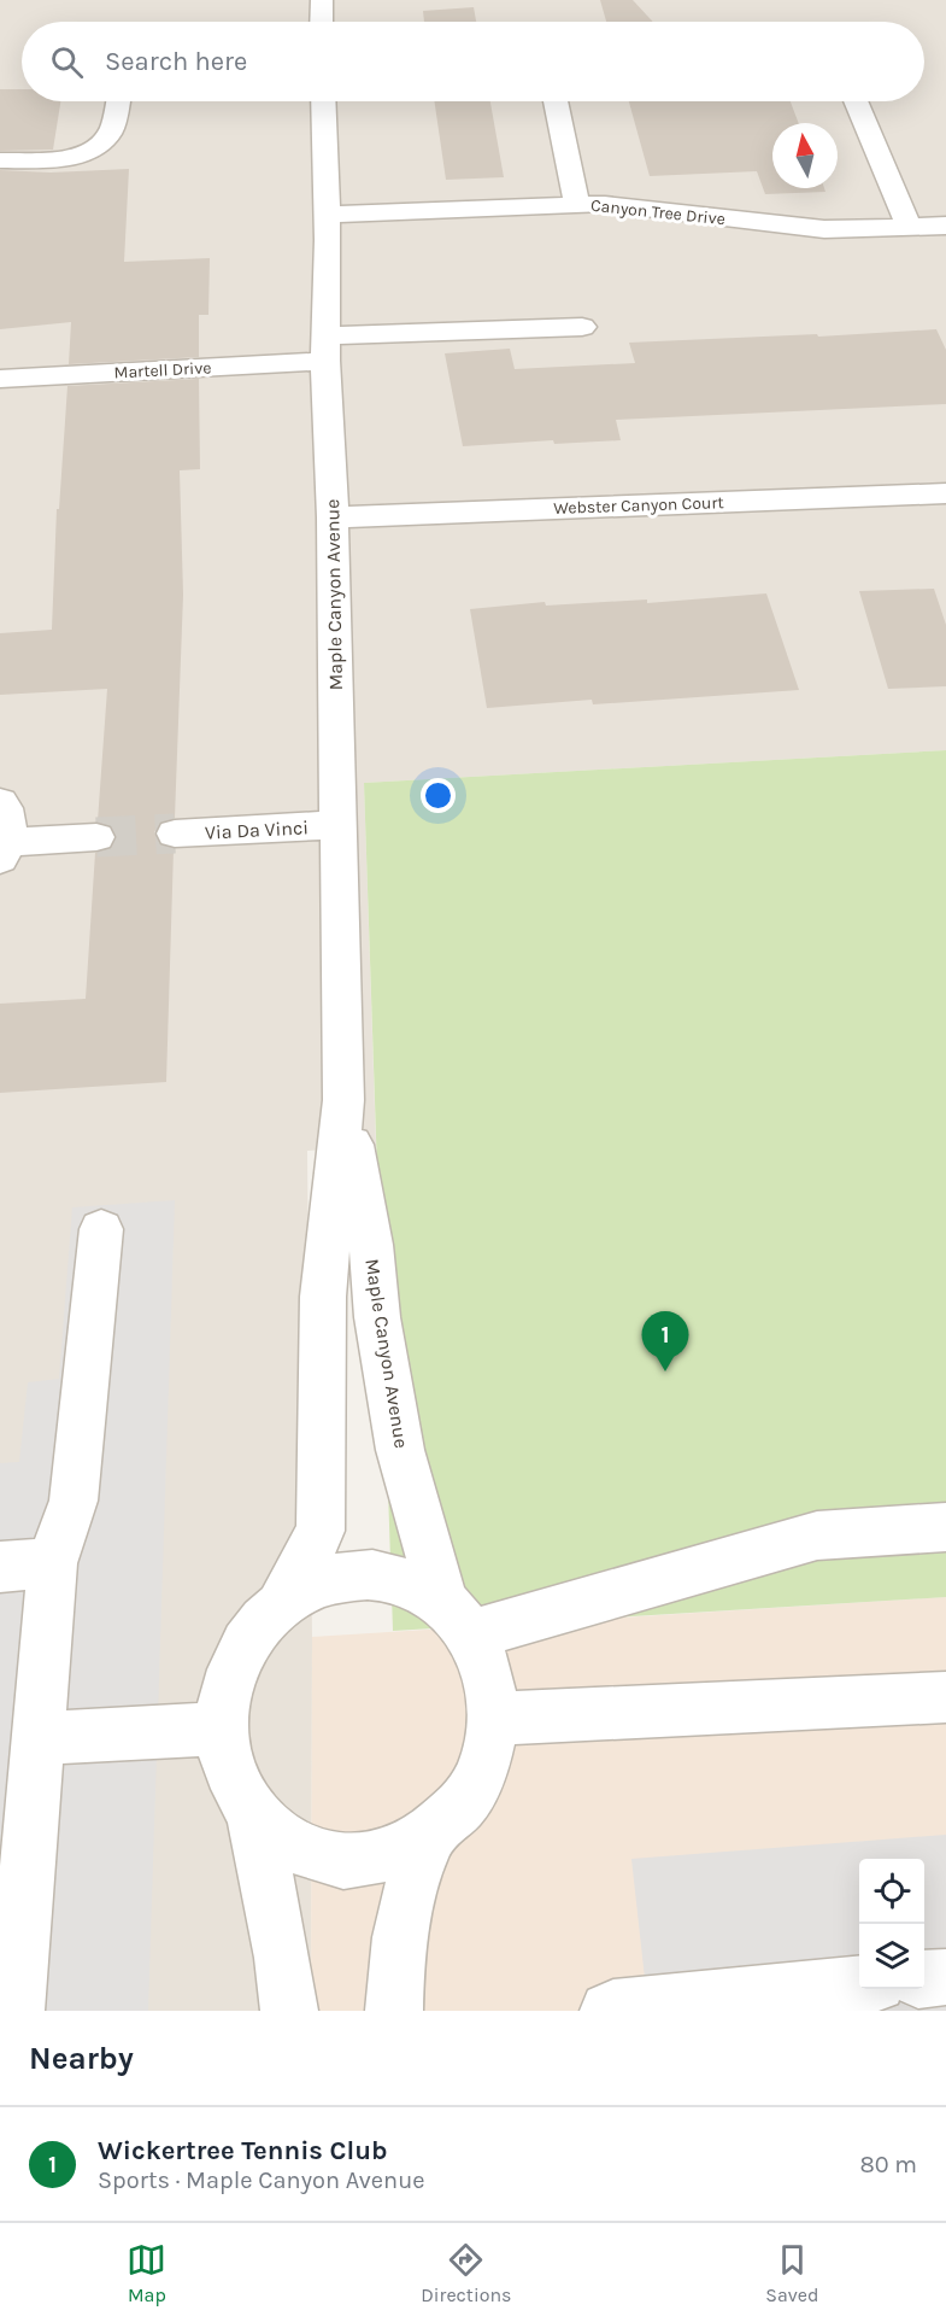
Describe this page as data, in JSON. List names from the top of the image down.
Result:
{
  "streets": {
    "street": [
      "Canyon Tree Drive",
      "Martell Drive",
      "Webster Canyon Court",
      "Maple Canyon Avenue",
      "Via Da Vinci"
    ]
  },
  "crossings": [
    ["Canyon Tree Drive", "Maple Canyon Avenue"],
    ["Martell Drive", "Maple Canyon Avenue"],
    ["Webster Canyon Court", "Maple Canyon Avenue"],
    ["Maple Canyon Avenue", "Via Da Vinci"]
  ],
  "north": "top",
  "page": {
    "search": "Search here",
    "pins": "1",
    "heading": "Nearby",
    "list": [
      {
        "mark": "1",
        "name": "Wickertree Tennis Club",
        "note": "Sports · Maple Canyon Avenue",
        "value": "80 m"
      }
    ],
    "nav": ["Map", "Directions", "Saved"]
  }
}
